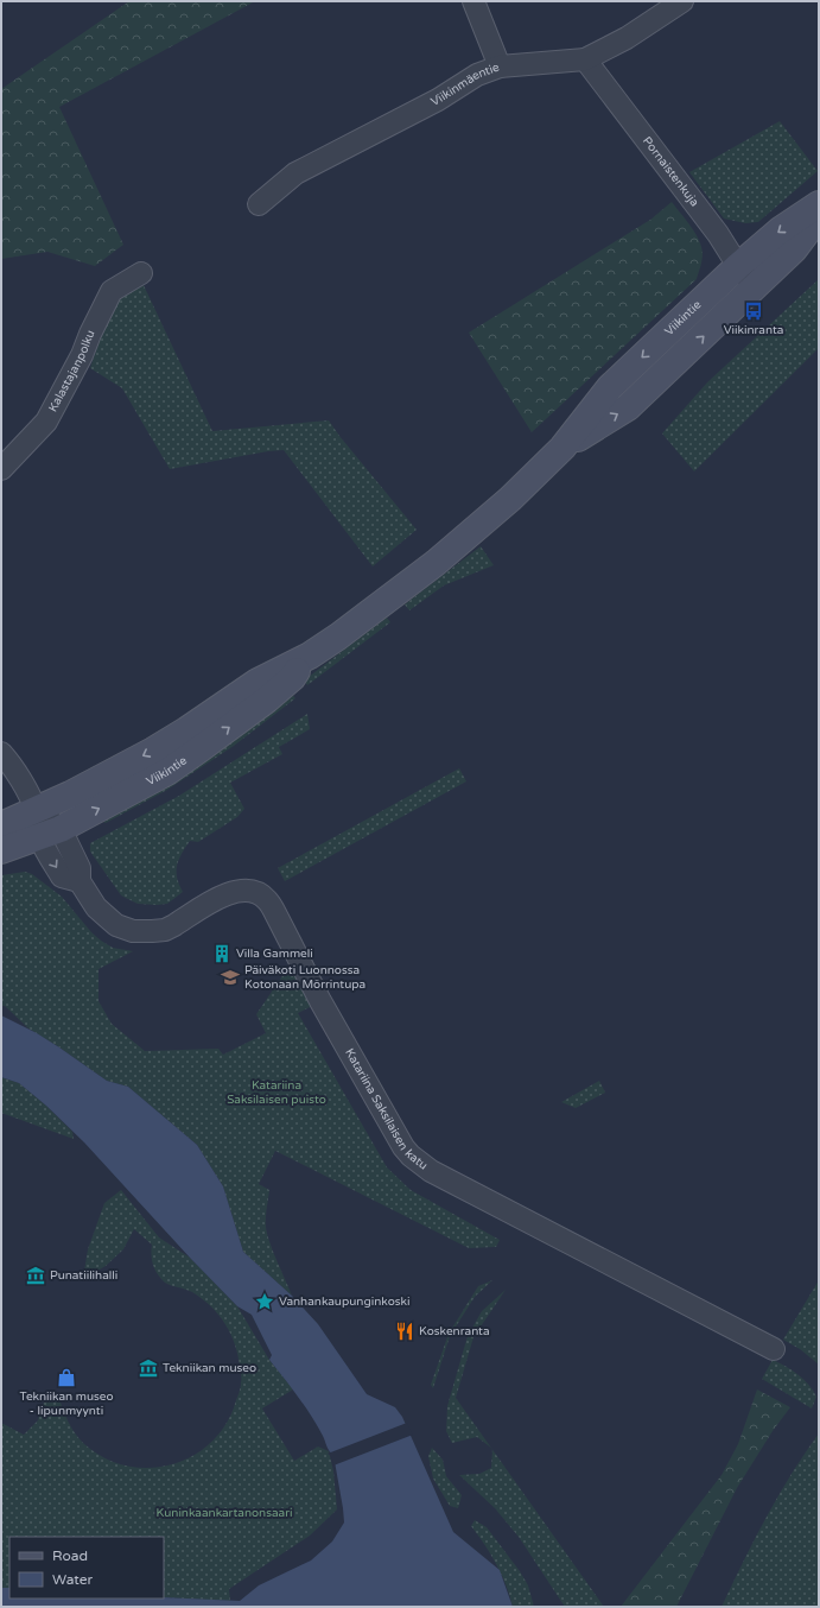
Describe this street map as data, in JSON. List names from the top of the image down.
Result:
{
  "streets": {
    "main road": ["Viikintie"],
    "street": [
      "Viikinmäentie",
      "Pornaistenkuja",
      "Kalastajanpolku",
      "Katariina Saksilaisen katu"
    ]
  },
  "crossings": [
    ["Viikinmäentie", "Pornaistenkuja"],
    ["Pornaistenkuja", "Viikintie"],
    ["Viikintie", "Katariina Saksilaisen katu"]
  ],
  "parks": ["Katariina Saksilaisen puisto", "Kuninkaankartanonsaari"],
  "places": {
    "bus stop": ["Viikinranta"],
    "building": ["Villa Gammeli"],
    "school or university": ["Päiväkoti Luonnossa Kotonaan Mörrintupa"],
    "museum": ["Punatiilihalli", "Tekniikan museo"],
    "place": ["Vanhankaupunginkoski"],
    "restaurant": ["Koskenranta"],
    "shop": ["Tekniikan museo - lipunmyynti"]
  },
  "legend": ["Road", "Water"]
}
